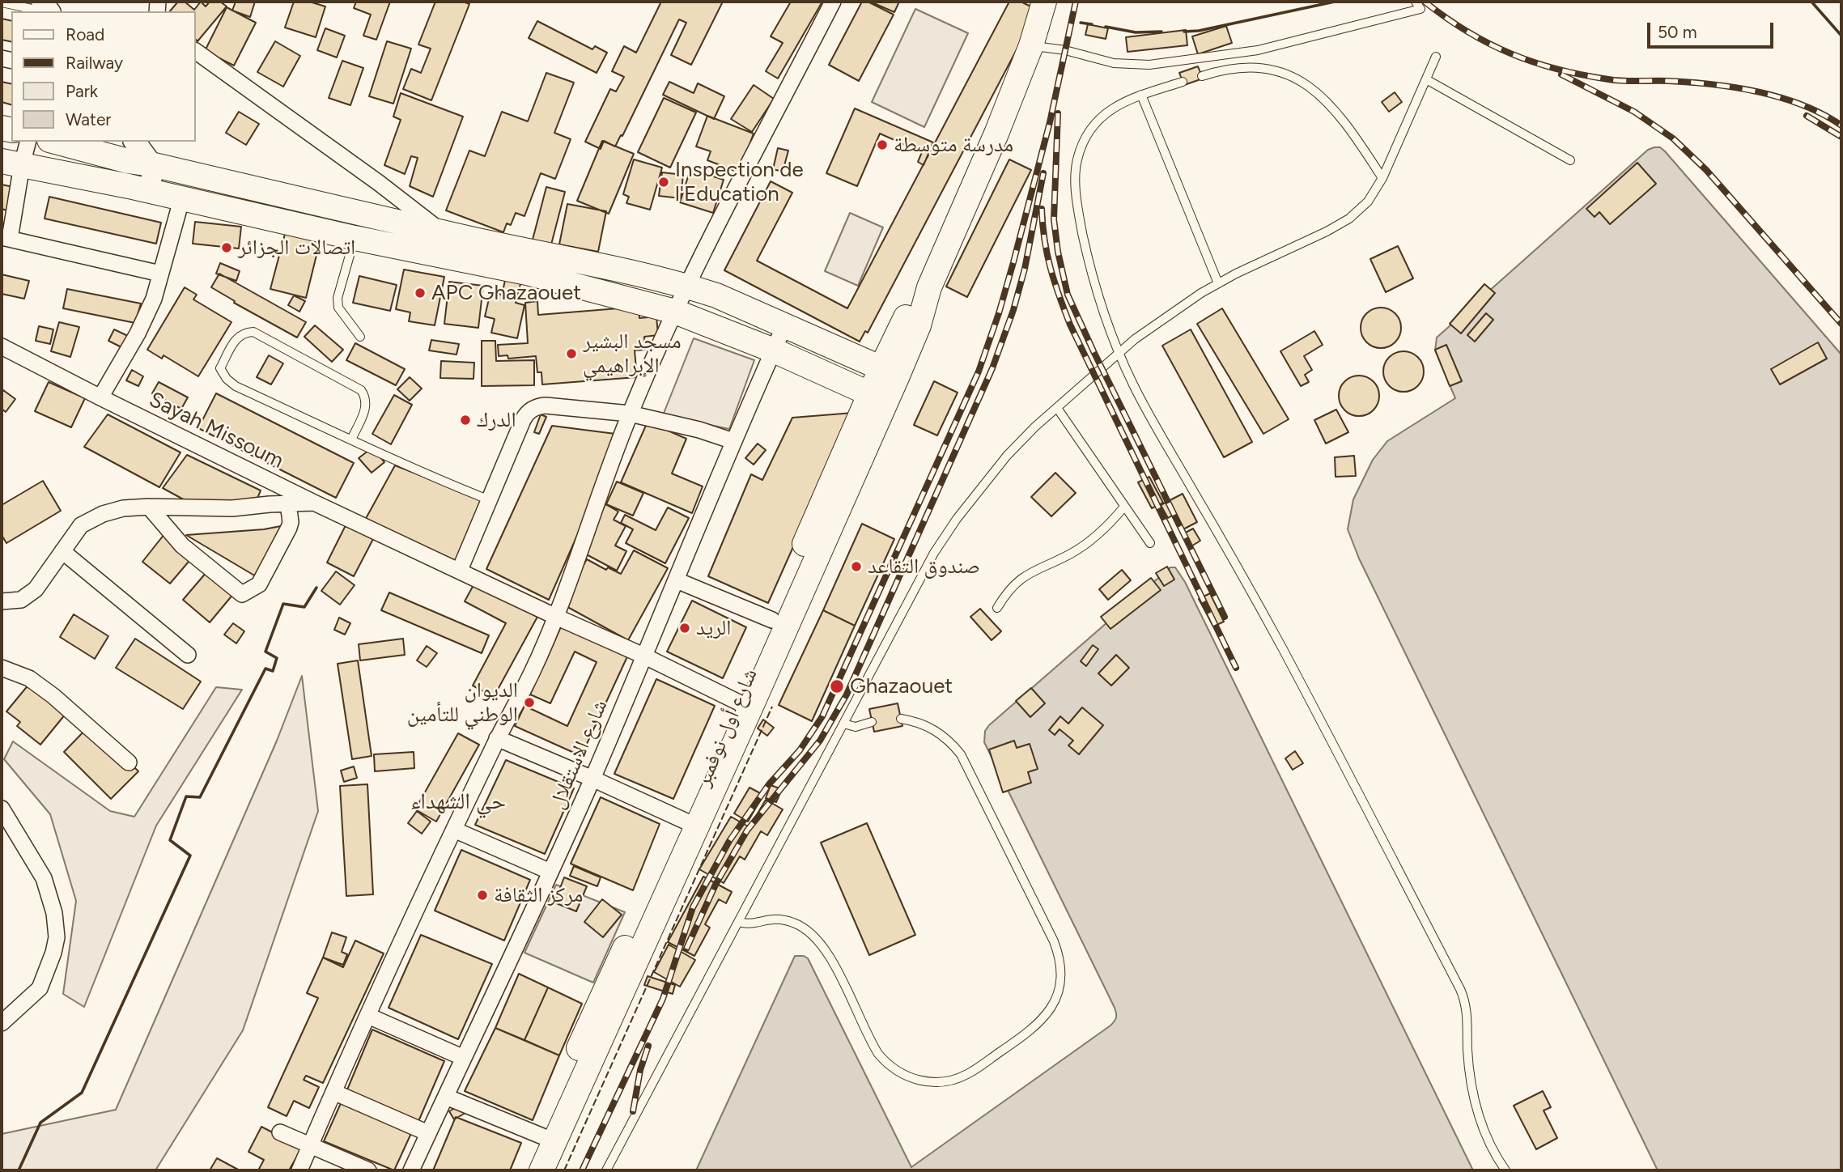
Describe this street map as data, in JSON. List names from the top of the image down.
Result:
{
  "streets": {
    "main road": ["شارع أول نوفمبر"],
    "street": ["Sayah Missoum", "شارع الاستقلال"]
  },
  "crossings": [
    ["Sayah Missoum", "شارع أول نوفمبر"],
    ["Sayah Missoum", "شارع الاستقلال"]
  ],
  "districts": ["حي الشهداء"],
  "places": [
    "مدرسة متوسطة",
    "Inspection de l'Education",
    "اتصالات الجزائر",
    "APC Ghazaouet",
    "مسجد البشير الإبراهيمي",
    "الدرك",
    "صندوق التقاعد",
    "الريد",
    "Ghazaouet",
    "الديوان الوطني للتأمين",
    "مركز الثقافة"
  ],
  "legend": [
    "Road",
    "Railway",
    "Park",
    "Water"
  ],
  "scale_bar": "50 m"
}
